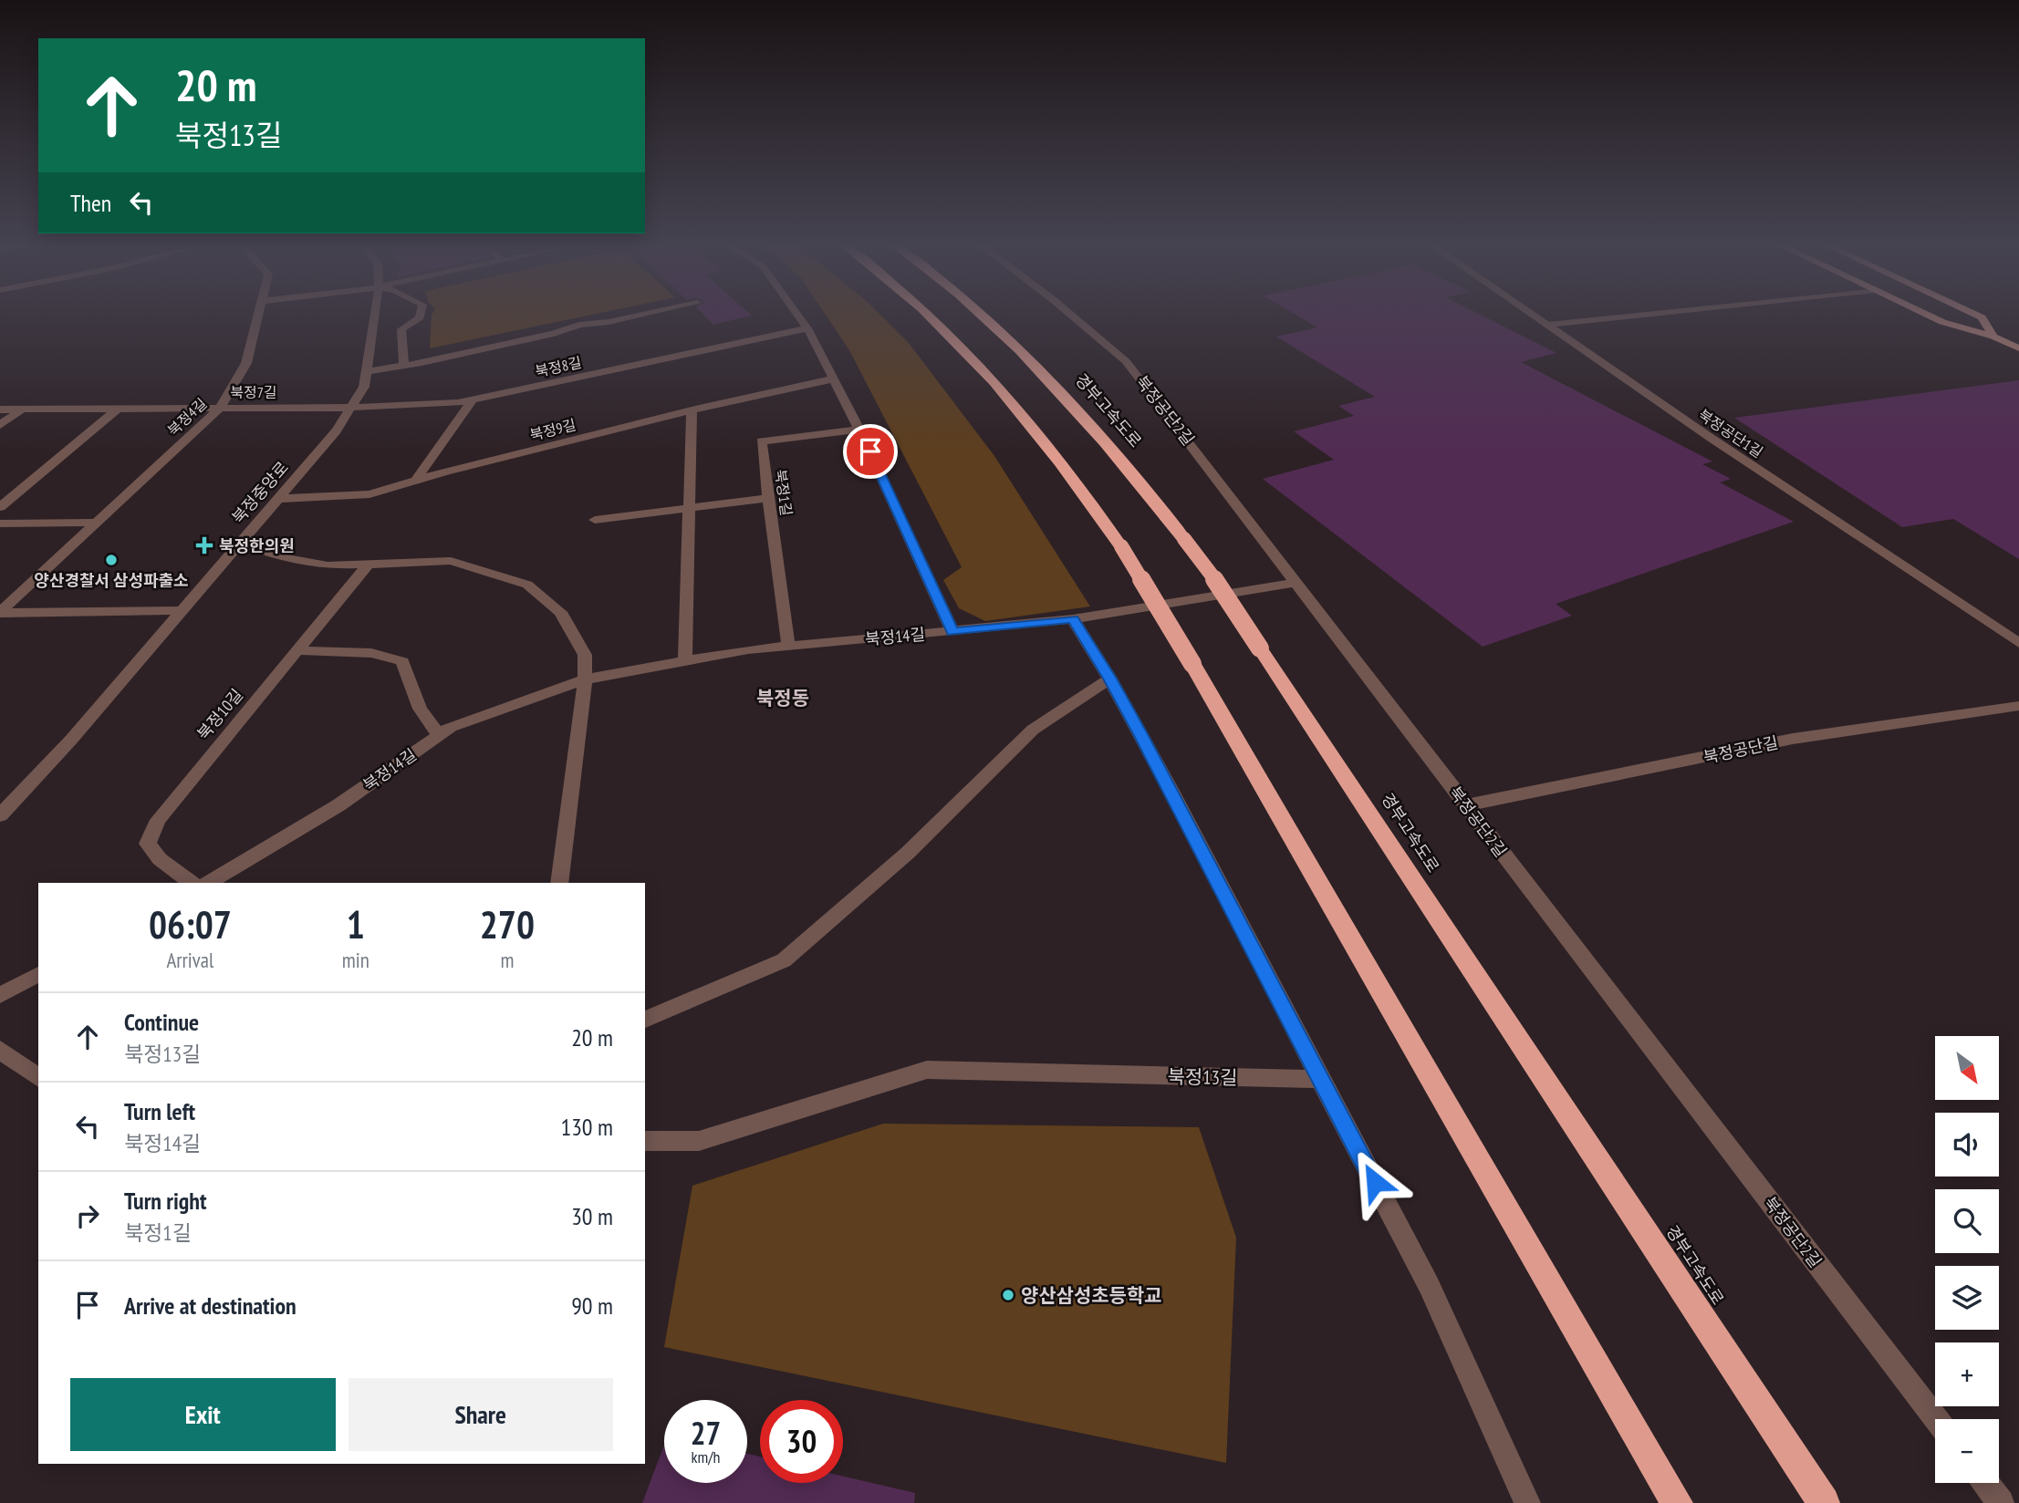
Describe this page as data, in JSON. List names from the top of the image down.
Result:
{
  "streets": {
    "highway": ["경부고속도로"],
    "street": [
      "북정8길",
      "북정7길",
      "북정공단2길",
      "북정4길",
      "북정9길",
      "북정공단1길",
      "북정중앙로",
      "북정1길",
      "북정14길",
      "북정10길",
      "북정공단길",
      "북정13길"
    ]
  },
  "crossings": [
    ["북정8길", "북정7길"],
    ["북정8길", "북정중앙로"],
    ["북정7길", "북정4길"],
    ["북정7길", "북정중앙로"],
    ["북정공단2길", "북정14길"],
    ["북정공단2길", "북정공단길"],
    ["북정9길", "북정중앙로"],
    ["북정1길", "북정14길"]
  ],
  "districts": ["북정동"],
  "places": {
    "health": ["북정한의원"],
    "other": ["양산경찰서 삼성파출소", "양산삼성초등학교"]
  },
  "north": "bottom right",
  "page": {
    "turn": ["20 m", "북정13길"],
    "then": "Then",
    "eta": [
      "06:07",
      "Arrival",
      "1",
      "min",
      "270",
      "m"
    ],
    "list": [
      {
        "name": "Continue",
        "note": "북정13길",
        "value": "20 m"
      },
      {
        "name": "Turn left",
        "note": "북정14길",
        "value": "130 m"
      },
      {
        "name": "Turn right",
        "note": "북정1길",
        "value": "30 m"
      },
      {
        "name": "Arrive at destination",
        "value": "90 m"
      }
    ],
    "map_buttons": ["+", "−"],
    "buttons": ["Exit", "Share"],
    "speed": "27 km/h",
    "limit": "30"
  }
}
